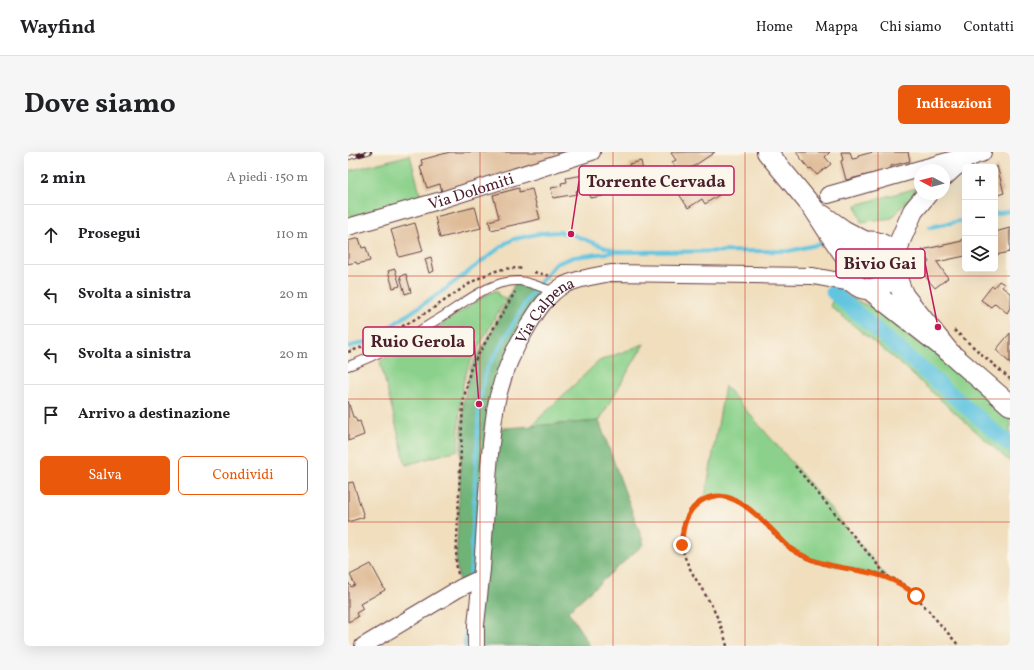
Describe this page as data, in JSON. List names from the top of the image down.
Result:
{
  "streets": {
    "street": ["Via Dolomiti", "Via Calpena"]
  },
  "places": ["Torrente Cervada", "Bivio Gai", "Ruio Gerola"],
  "north": "left",
  "page": {
    "header": "Wayfind",
    "nav": [
      "Home",
      "Mappa",
      "Chi siamo",
      "Contatti"
    ],
    "title": "Dove siamo",
    "buttons": [
      "Indicazioni",
      ["Salva", "Condividi"]
    ],
    "heading": ["2 min", "A piedi · 150 m"],
    "map_buttons": ["+", "−"],
    "list": [
      ["Prosegui", "110 m"],
      ["Svolta a sinistra", "20 m"],
      ["Svolta a sinistra", "20 m"],
      "Arrivo a destinazione"
    ]
  }
}
